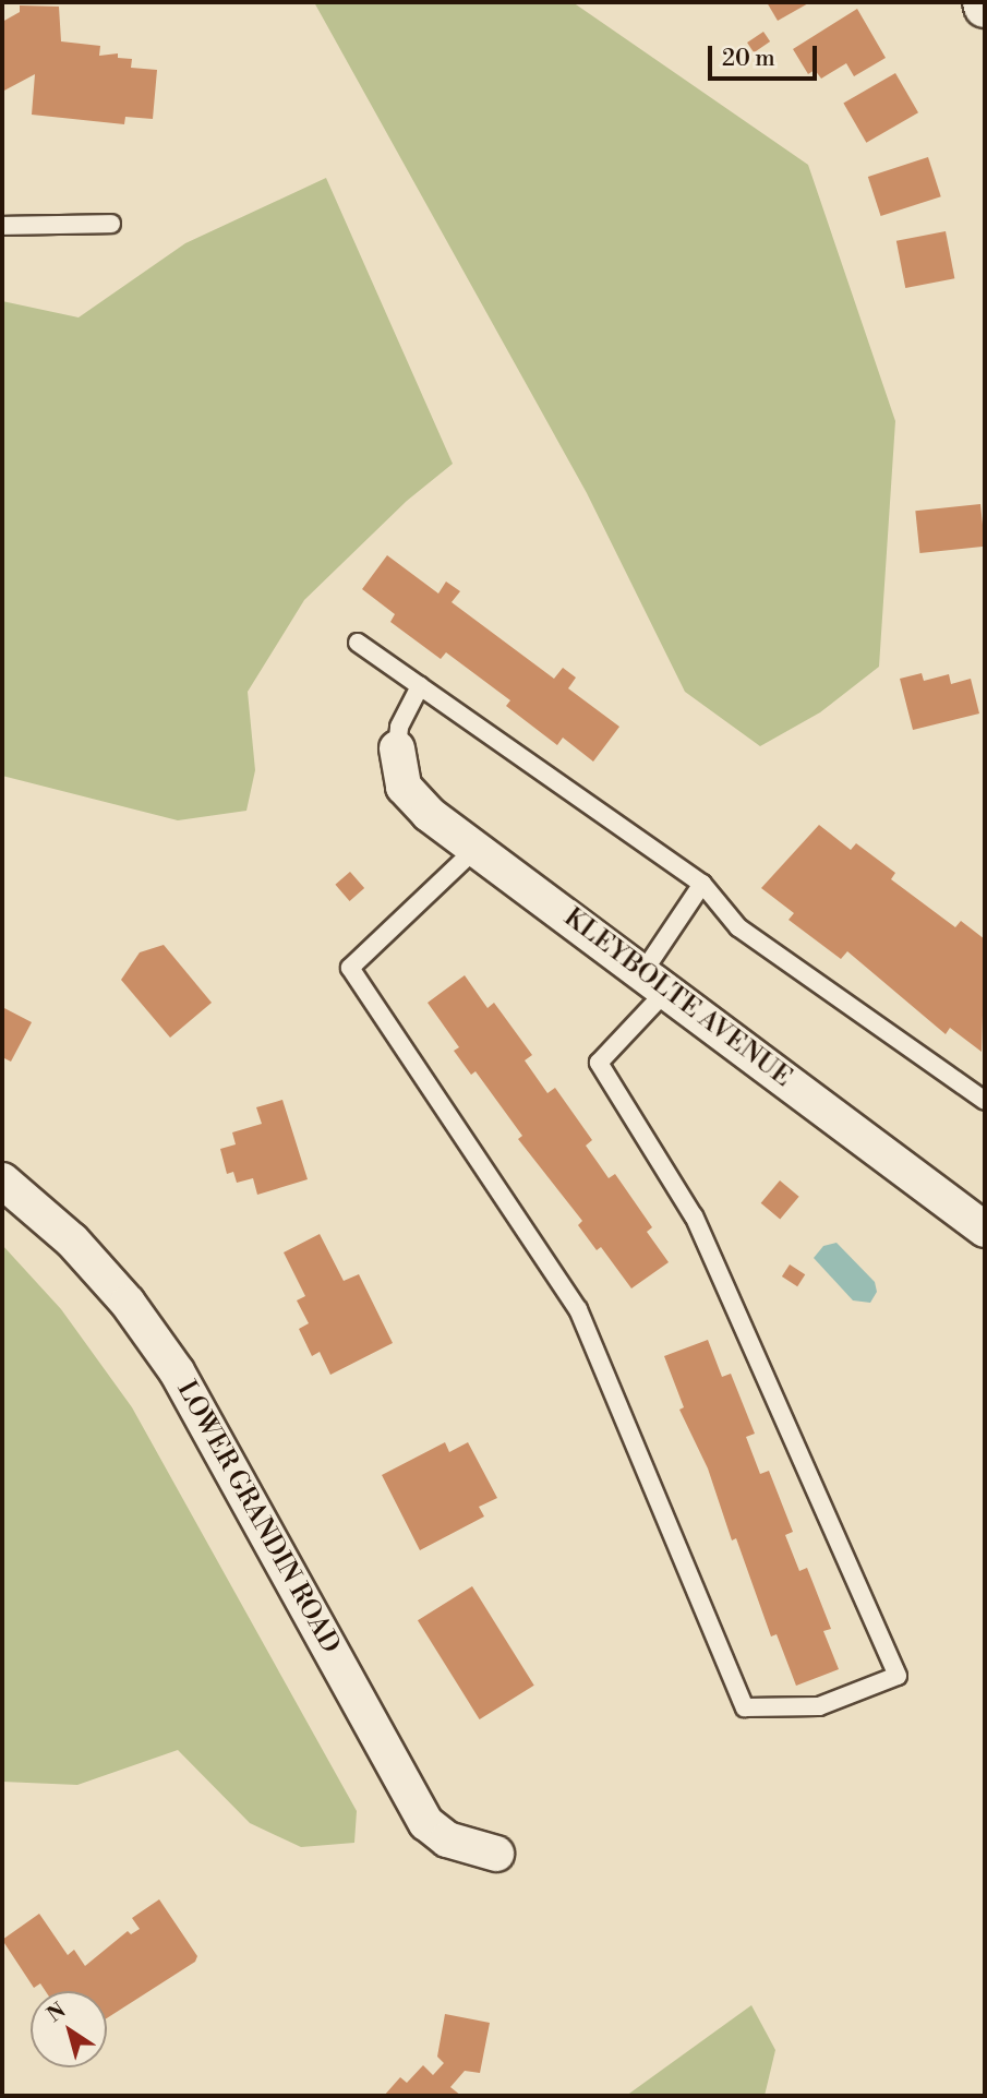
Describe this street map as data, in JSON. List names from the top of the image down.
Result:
{
  "streets": {
    "street": ["KLEYBOLTE AVENUE", "LOWER GRANDIN ROAD"]
  },
  "scale_bar": "20 m",
  "north": "top left"
}
